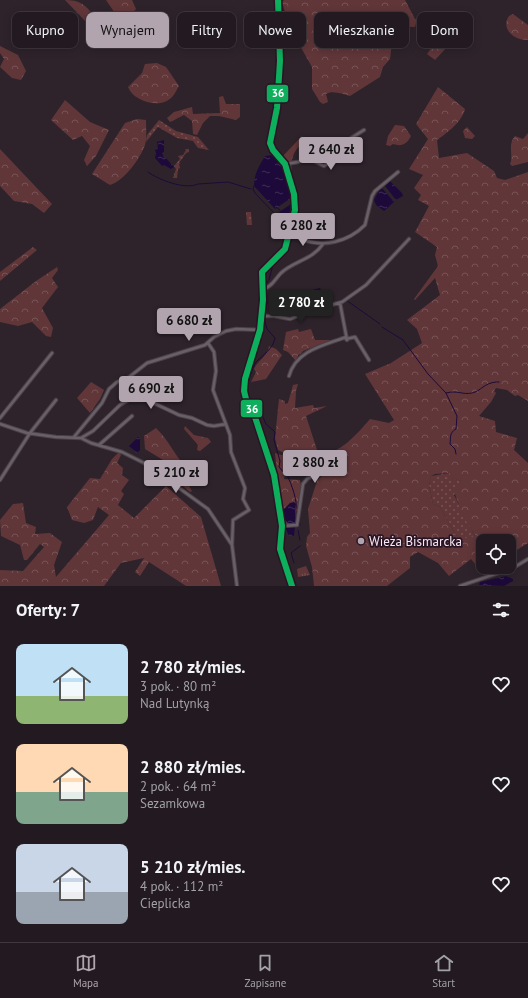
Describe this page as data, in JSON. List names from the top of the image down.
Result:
{
  "places": ["Wieża Bismarcka"],
  "lines": ["transit line 36"],
  "page": {
    "chip": [
      "Kupno",
      "Wynajem",
      "Filtry",
      "Nowe",
      "Mieszkanie",
      "Dom"
    ],
    "price": [
      "2 640 zł",
      "6 280 zł",
      "2 780 zł",
      "6 680 zł",
      "6 690 zł",
      "2 880 zł",
      "5 210 zł"
    ],
    "heading": "Oferty: 7",
    "list": [
      {
        "name": "2 780 zł/mies.",
        "note": "3 pok. · 80 m² · Nad Lutynką"
      },
      {
        "name": "2 880 zł/mies.",
        "note": "2 pok. · 64 m² · Sezamkowa"
      },
      {
        "name": "5 210 zł/mies.",
        "note": "4 pok. · 112 m² · Cieplicka"
      }
    ],
    "tabs": ["Mapa", "Zapisane", "Start"]
  }
}
